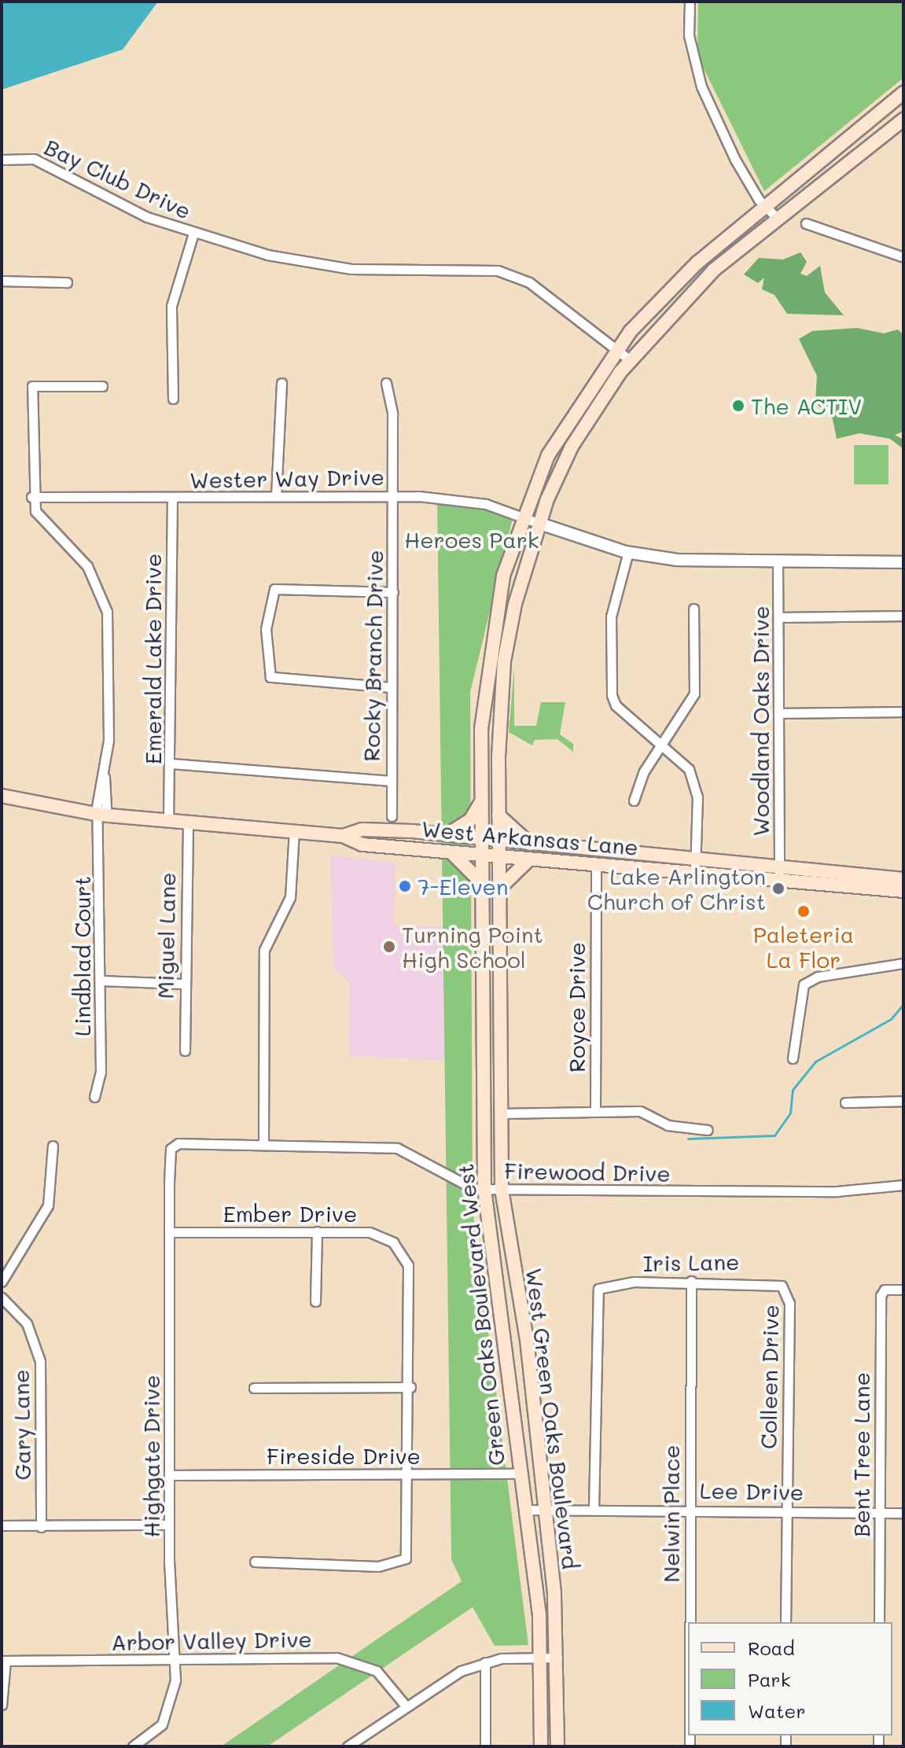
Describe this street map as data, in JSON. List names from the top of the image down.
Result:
{
  "streets": {
    "main road": ["West Arkansas Lane", "Green Oaks Boulevard West", "West Green Oaks Boulevard"],
    "street": [
      "Bay Club Drive",
      "Wester Way Drive",
      "Rocky Branch Drive",
      "Emerald Lake Drive",
      "Woodland Oaks Drive",
      "Miguel Lane",
      "Lindblad Court",
      "Royce Drive",
      "Firewood Drive",
      "Ember Drive",
      "Iris Lane",
      "Colleen Drive",
      "Gary Lane",
      "Bent Tree Lane",
      "Fireside Drive",
      "Highgate Drive",
      "Lee Drive",
      "Nelwin Place",
      "Arbor Valley Drive"
    ]
  },
  "crossings": [
    ["Bay Club Drive", "Green Oaks Boulevard West"],
    ["Bay Club Drive", "West Green Oaks Boulevard"],
    ["Wester Way Drive", "Rocky Branch Drive"],
    ["Wester Way Drive", "Emerald Lake Drive"],
    ["Wester Way Drive", "Lindblad Court"],
    ["Wester Way Drive", "Green Oaks Boulevard West"],
    ["Wester Way Drive", "West Green Oaks Boulevard"],
    ["Emerald Lake Drive", "West Arkansas Lane"],
    ["Woodland Oaks Drive", "West Arkansas Lane"],
    ["West Arkansas Lane", "Miguel Lane"],
    ["West Arkansas Lane", "Lindblad Court"],
    ["West Arkansas Lane", "Royce Drive"],
    ["West Arkansas Lane", "Green Oaks Boulevard West"],
    ["West Arkansas Lane", "West Green Oaks Boulevard"],
    ["Firewood Drive", "Green Oaks Boulevard West"],
    ["Firewood Drive", "West Green Oaks Boulevard"],
    ["Firewood Drive", "Highgate Drive"],
    ["Ember Drive", "Highgate Drive"],
    ["Iris Lane", "Colleen Drive"],
    ["Iris Lane", "Lee Drive"],
    ["Iris Lane", "Nelwin Place"],
    ["Green Oaks Boulevard West", "Fireside Drive"],
    ["Green Oaks Boulevard West", "Lee Drive"],
    ["Colleen Drive", "Lee Drive"],
    ["West Green Oaks Boulevard", "Lee Drive"],
    ["Bent Tree Lane", "Lee Drive"],
    ["Fireside Drive", "Highgate Drive"],
    ["Highgate Drive", "Arbor Valley Drive"],
    ["Lee Drive", "Nelwin Place"]
  ],
  "parks": ["Heroes Park"],
  "places": [
    "The ACTIV",
    "7-Eleven",
    "Lake Arlington Church of Christ",
    "Paleteria La Flor",
    "Turning Point High School"
  ],
  "legend": ["Road", "Park", "Water"]
}
